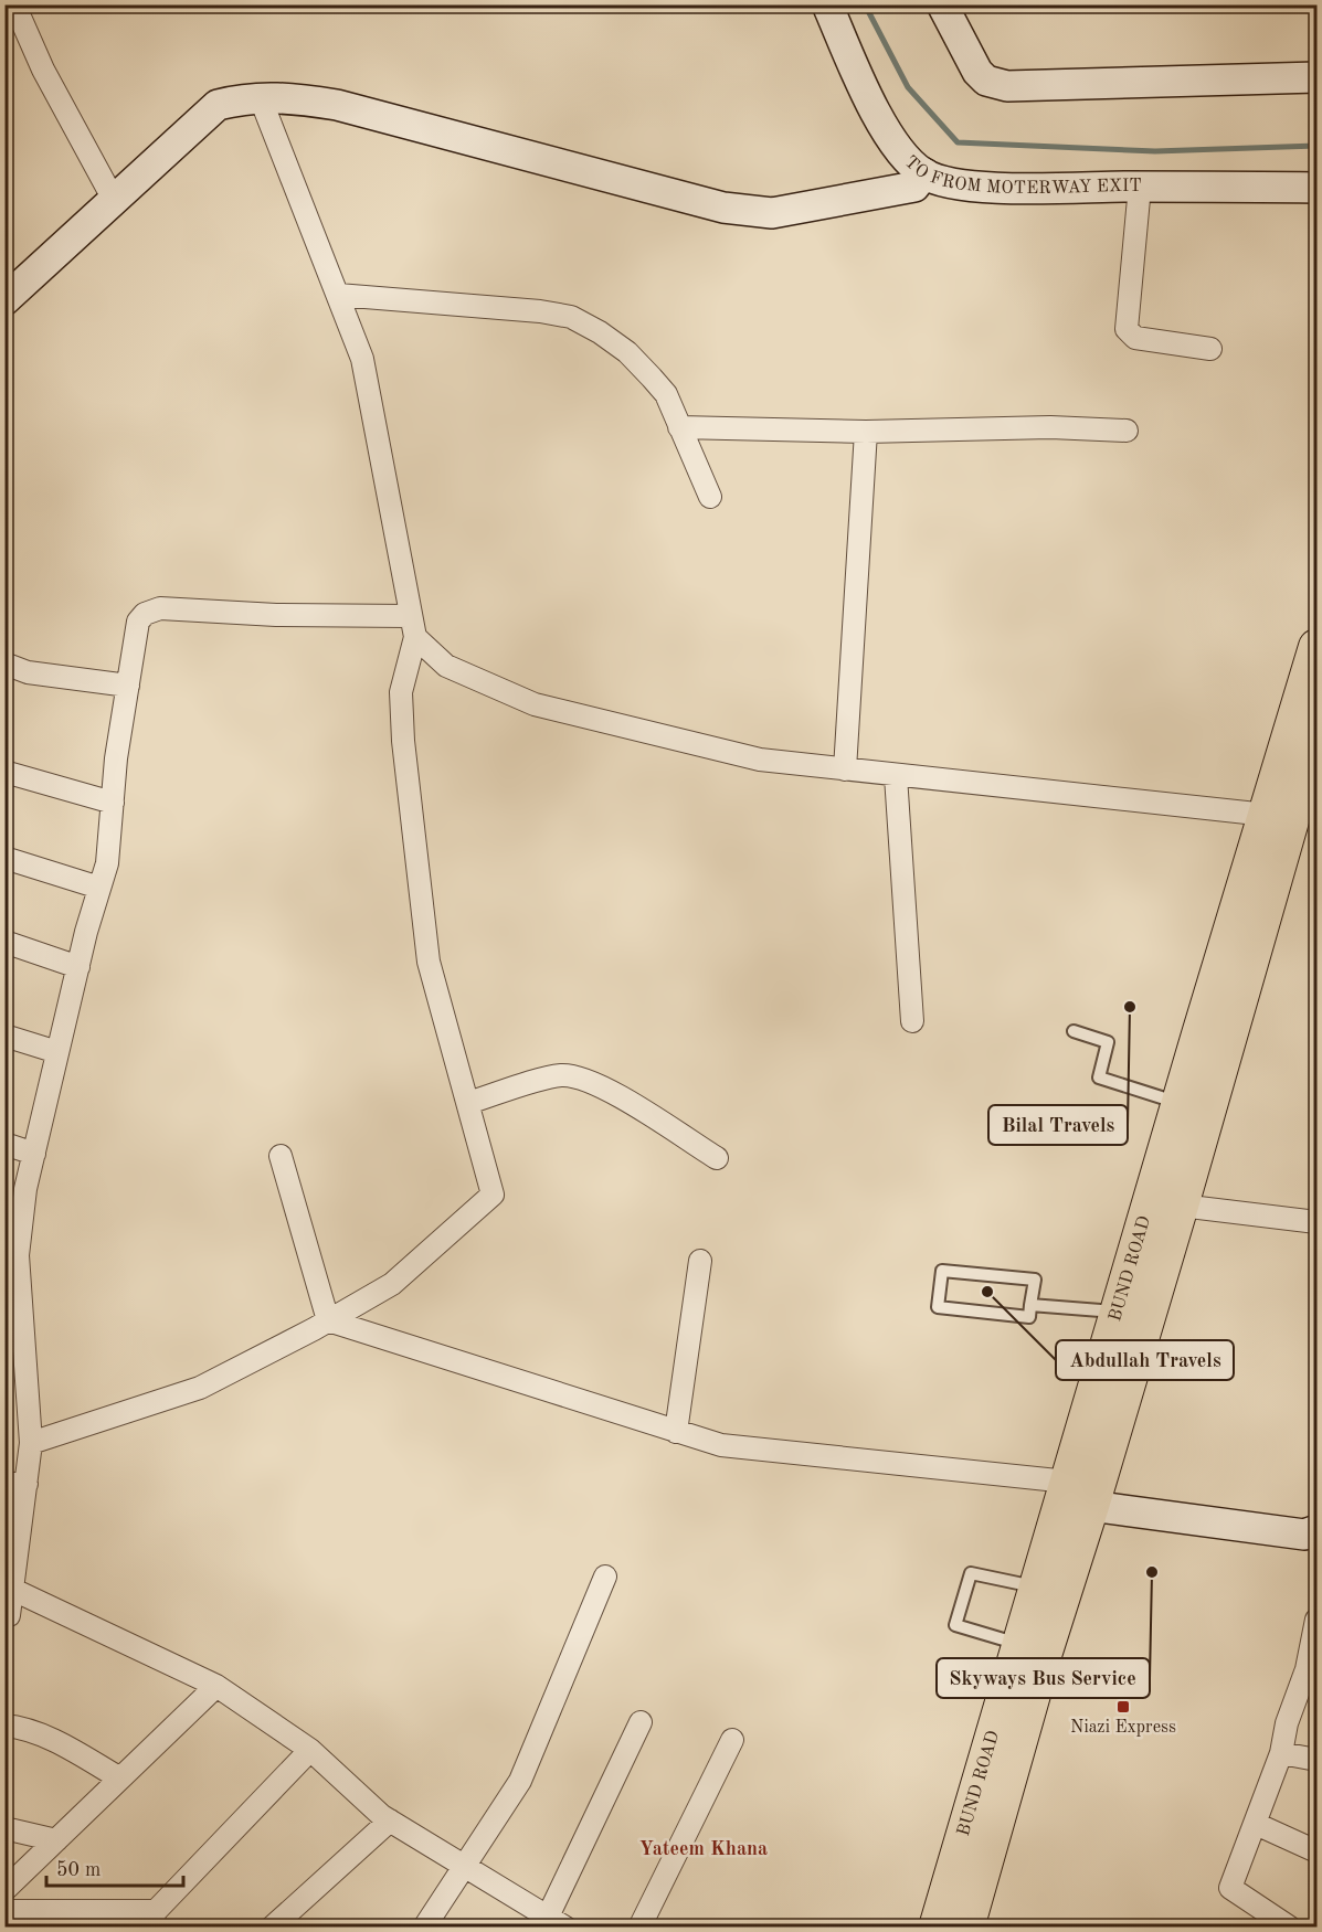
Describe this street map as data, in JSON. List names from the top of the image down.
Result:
{
  "streets": {
    "main road": ["BUND ROAD"],
    "street": ["TO FROM MOTERWAY EXIT"]
  },
  "districts": ["Yateem Khana"],
  "places": {
    "other": ["Bilal Travels", "Abdullah Travels", "Skyways Bus Service"],
    "transit": ["Niazi Express"]
  },
  "scale_bar": "50 m"
}
